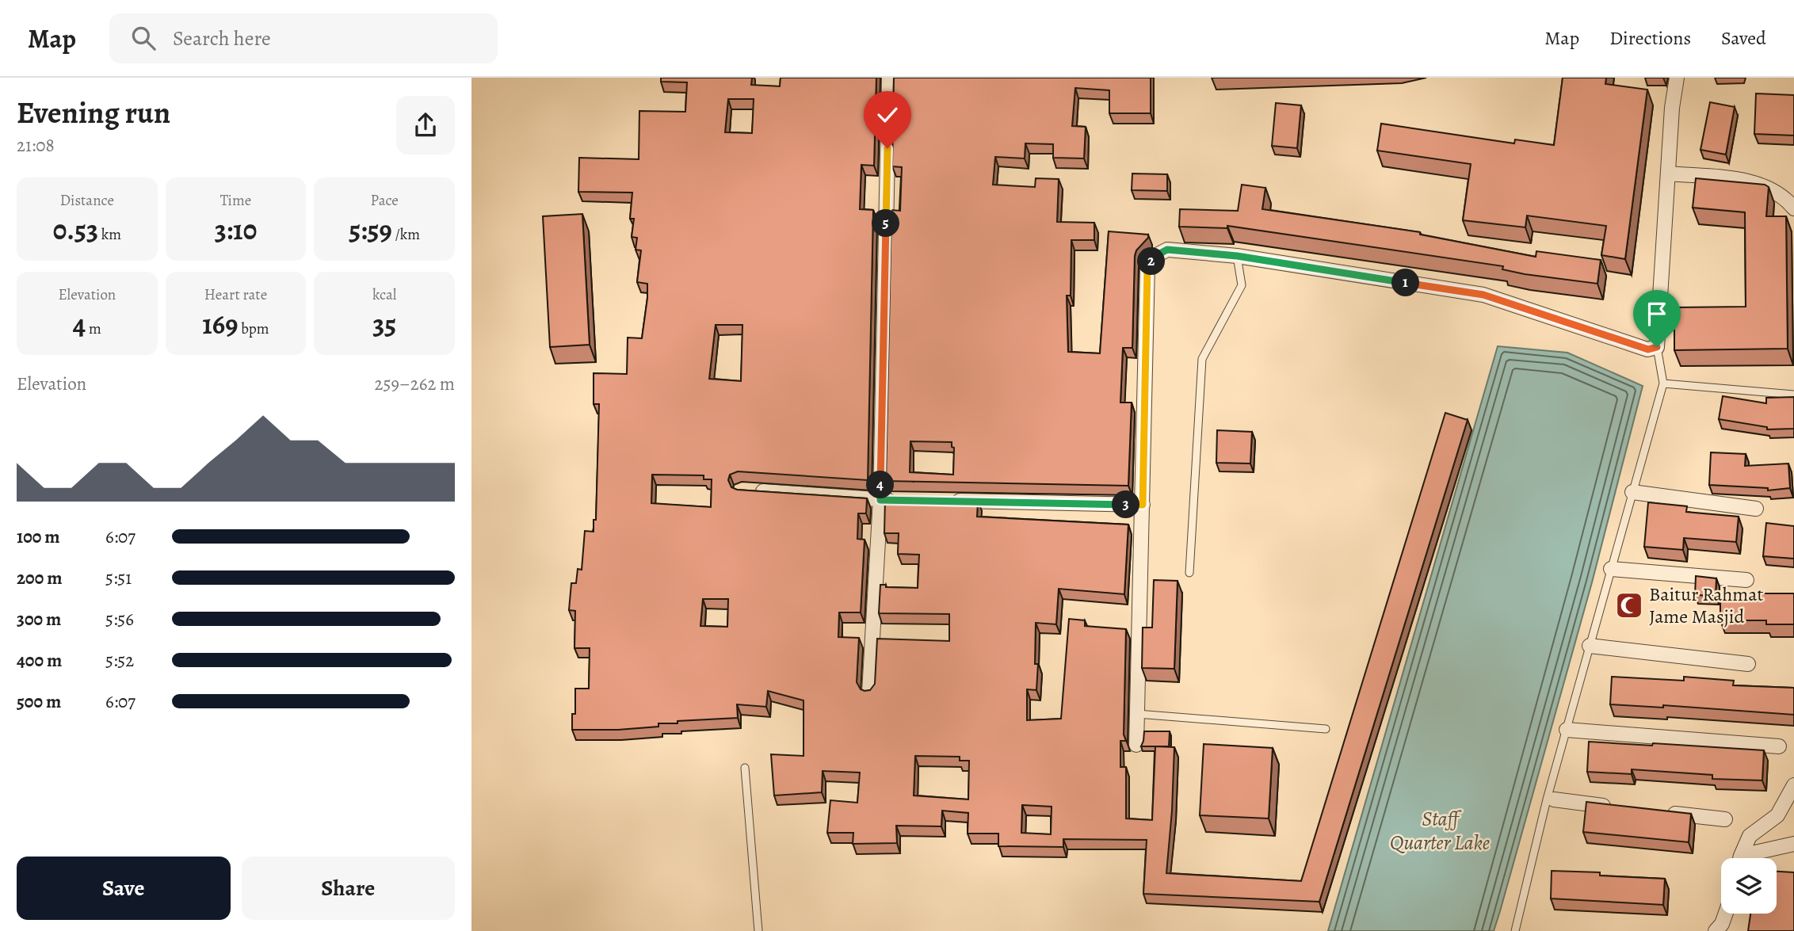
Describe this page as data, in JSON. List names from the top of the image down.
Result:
{
  "water": ["Staff Quarter Lake"],
  "places": {
    "mosque": ["Baitur Rahmat Jame Masjid"]
  },
  "page": {
    "header": "Map",
    "search": "Search here",
    "nav": ["Map", "Directions", "Saved"],
    "heading": ["Evening run", "21:08"],
    "stats": [
      ["Distance", "0.53 km"],
      ["Time", "3:10"],
      ["Pace", "5:59 /km"],
      ["Elevation", "4 m"],
      ["Heart rate", "169 bpm"],
      ["kcal", "35"]
    ],
    "pins": [
      "5",
      "2",
      "1",
      "4",
      "3"
    ],
    "chart": ["Elevation", "259–262 m"],
    "list": [
      {
        "name": "100 m",
        "note": "6:07"
      },
      {
        "name": "200 m",
        "note": "5:51"
      },
      {
        "name": "300 m",
        "note": "5:56"
      },
      {
        "name": "400 m",
        "note": "5:52"
      },
      {
        "name": "500 m",
        "note": "6:07"
      }
    ],
    "buttons": ["Save", "Share"]
  }
}
